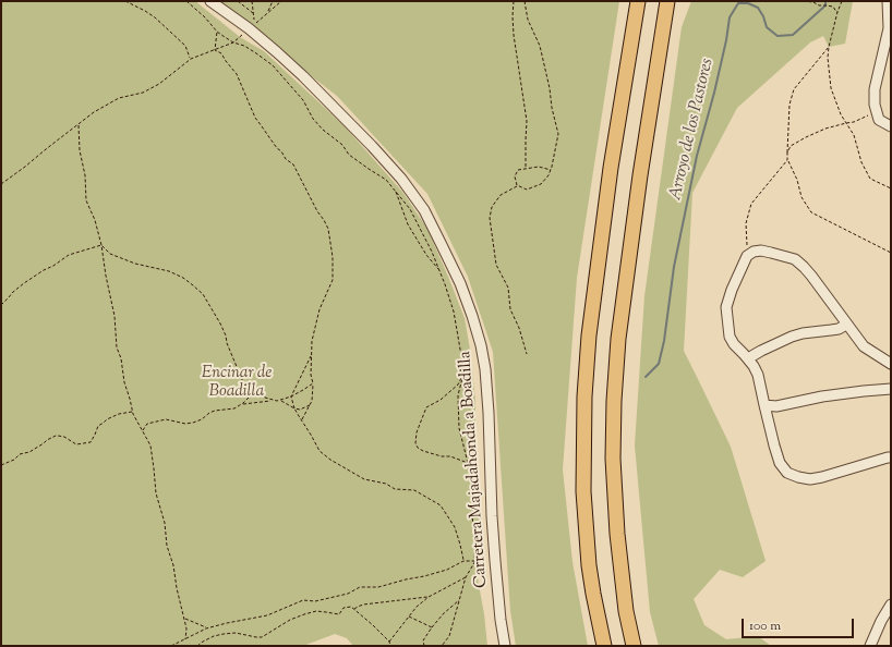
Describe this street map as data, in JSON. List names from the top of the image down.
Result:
{
  "streets": {
    "street": ["Carretera Majadahonda a Boadilla"]
  },
  "water": ["Arroyo de los Pastores"],
  "parks": ["Encinar de Boadilla"],
  "scale_bar": "100 m"
}
